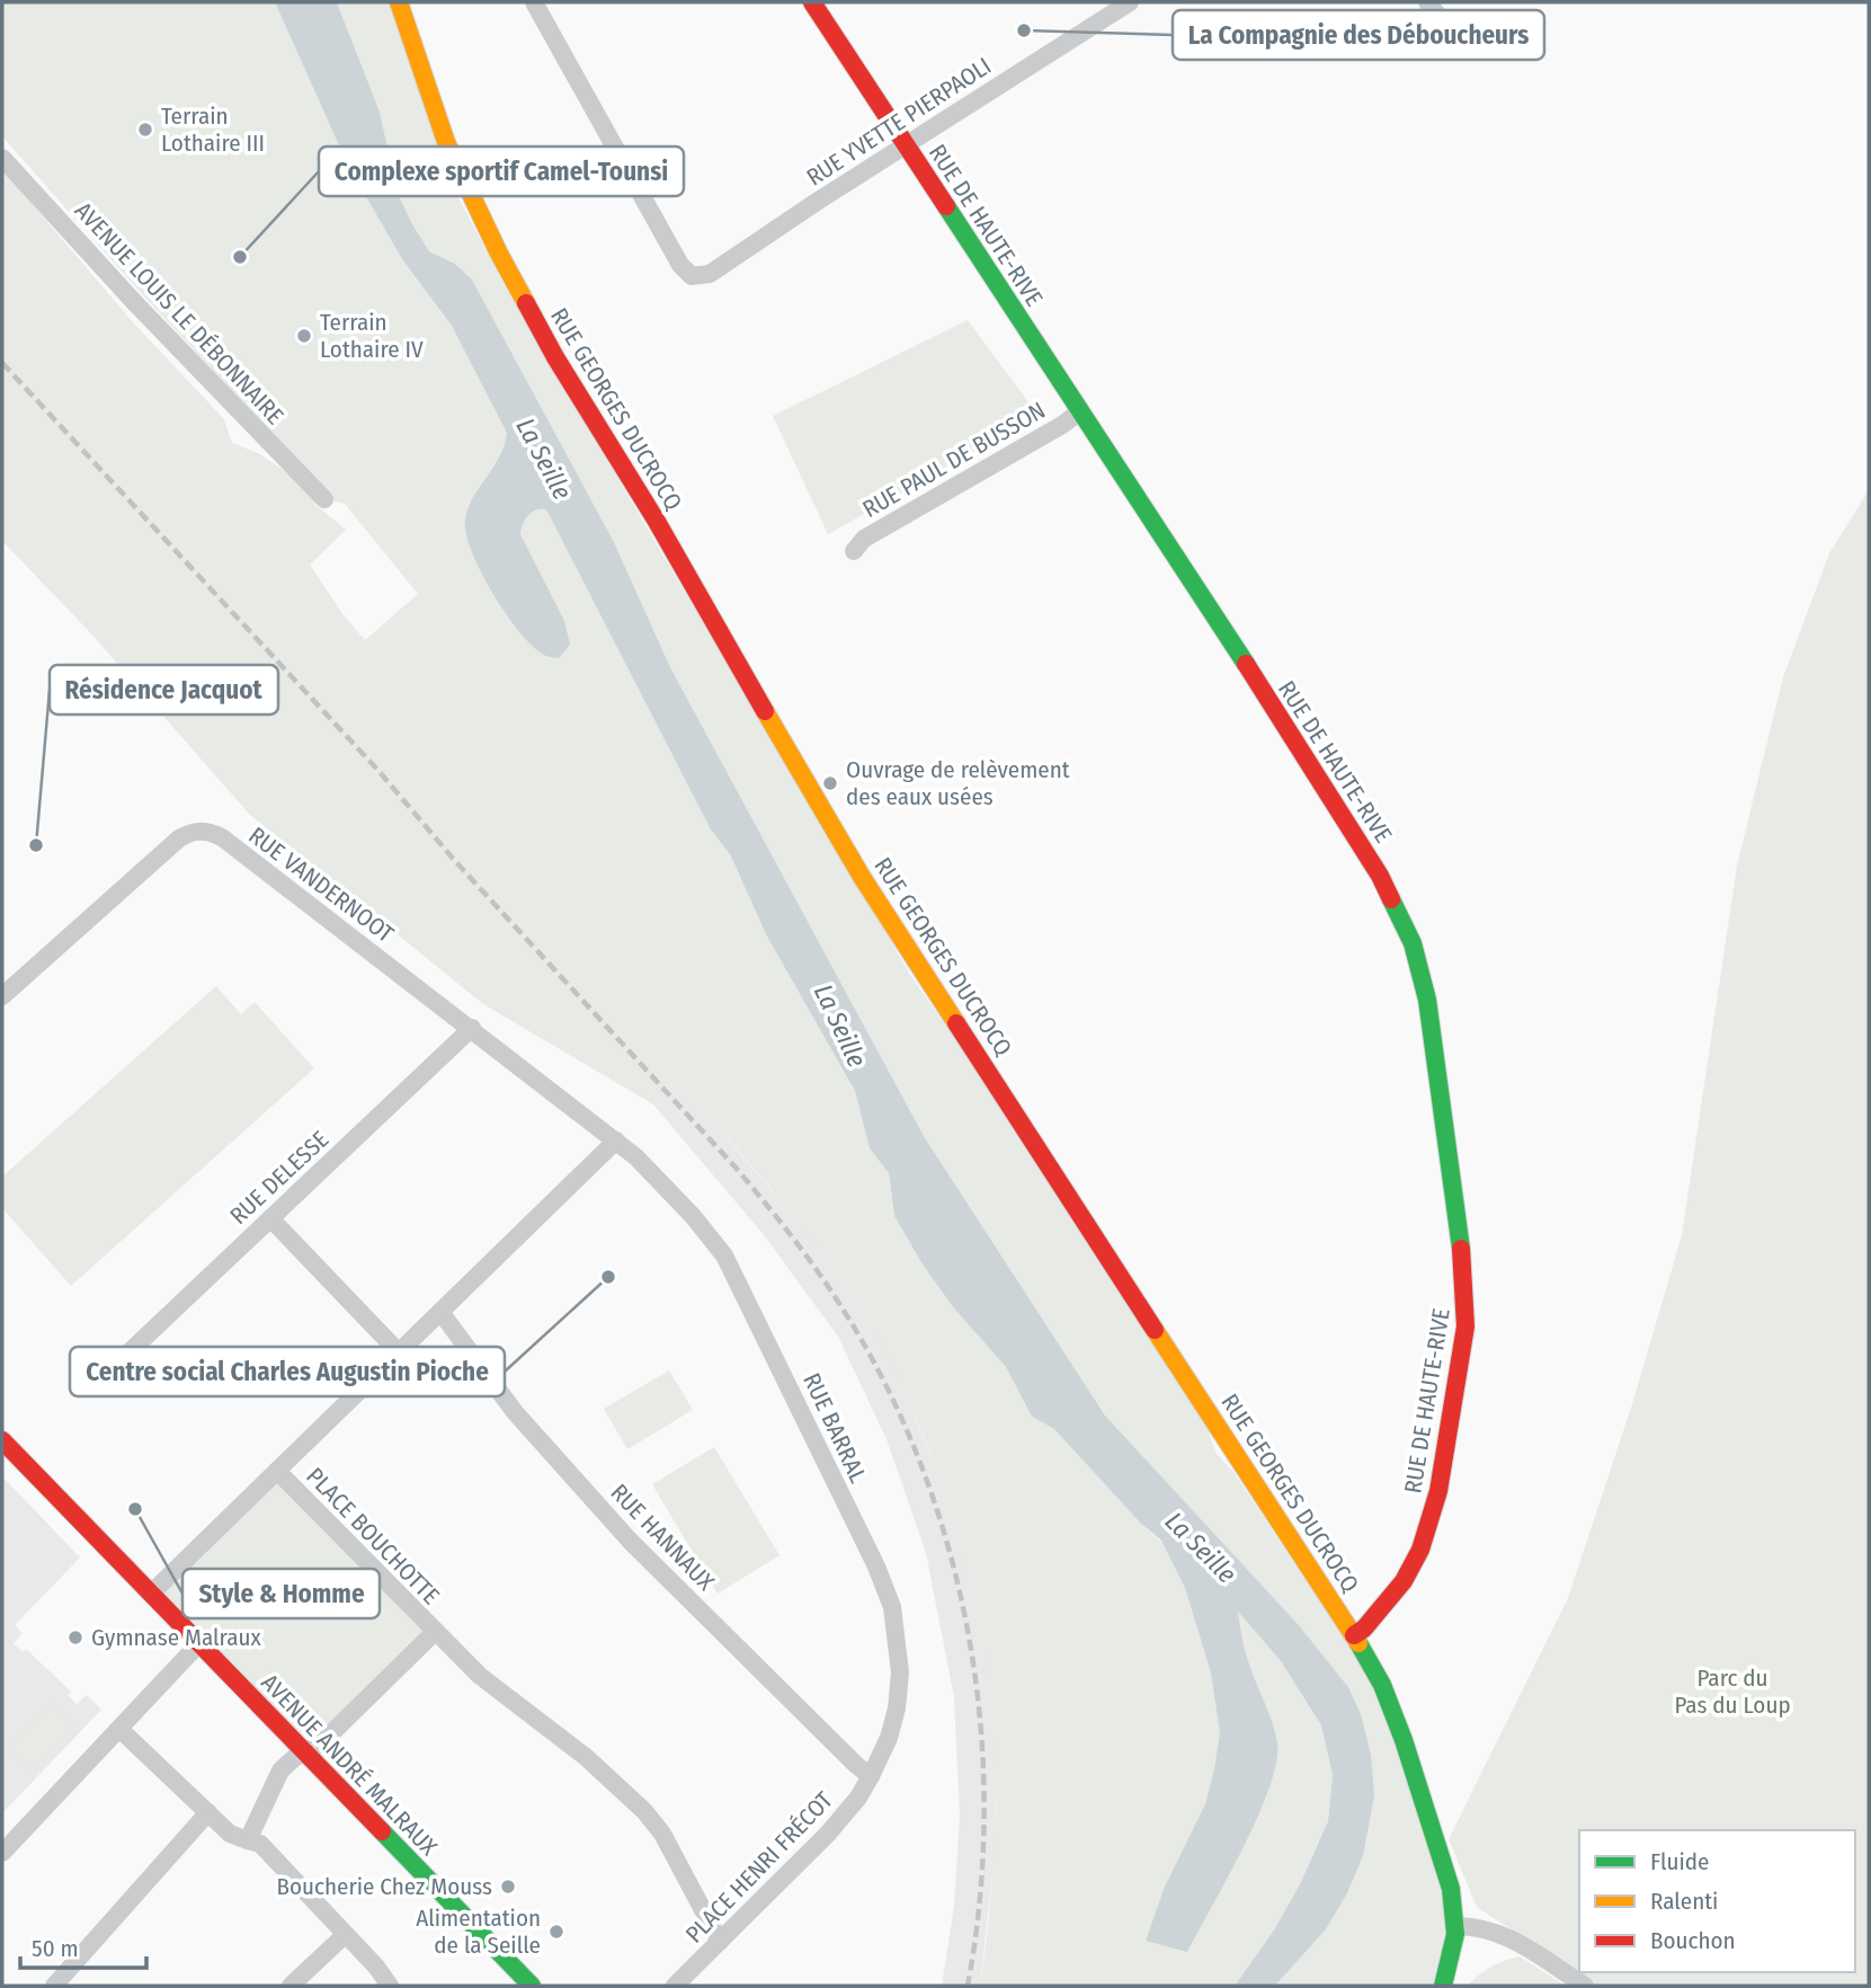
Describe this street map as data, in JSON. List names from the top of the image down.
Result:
{
  "streets": {
    "street": [
      "RUE YVETTE PIERPAOLI",
      "RUE DE HAUTE-RIVE",
      "AVENUE LOUIS LE DÉBONNAIRE",
      "RUE GEORGES DUCROCQ",
      "RUE PAUL DE BUSSON",
      "RUE VANDERNOOT",
      "RUE DELESSE",
      "RUE BARRAL",
      "PLACE BOUCHOTTE",
      "RUE HANNAUX",
      "AVENUE ANDRÉ MALRAUX",
      "PLACE HENRI FRÉCOT"
    ]
  },
  "crossings": [
    ["RUE YVETTE PIERPAOLI", "RUE DE HAUTE-RIVE"],
    ["RUE DE HAUTE-RIVE", "RUE GEORGES DUCROCQ"],
    ["RUE DE HAUTE-RIVE", "RUE PAUL DE BUSSON"],
    ["RUE VANDERNOOT", "RUE DELESSE"],
    ["RUE VANDERNOOT", "RUE BARRAL"],
    ["RUE BARRAL", "RUE HANNAUX"],
    ["RUE BARRAL", "PLACE HENRI FRÉCOT"],
    ["PLACE BOUCHOTTE", "AVENUE ANDRÉ MALRAUX"],
    ["RUE HANNAUX", "PLACE HENRI FRÉCOT"]
  ],
  "water": ["La Seille"],
  "parks": ["Parc du Pas du Loup"],
  "places": [
    "La Compagnie des Déboucheurs",
    "Terrain Lothaire III",
    "Complexe sportif Camel-Tounsi",
    "Terrain Lothaire IV",
    "Ouvrage de relèvement des eaux usées",
    "Résidence Jacquot",
    "Centre social Charles Augustin Pioche",
    "Style & Homme",
    "Gymnase Malraux",
    "Boucherie Chez Mouss",
    "Alimentation de la Seille"
  ],
  "legend": ["Fluide", "Ralenti", "Bouchon"],
  "scale_bar": "50 m"
}
